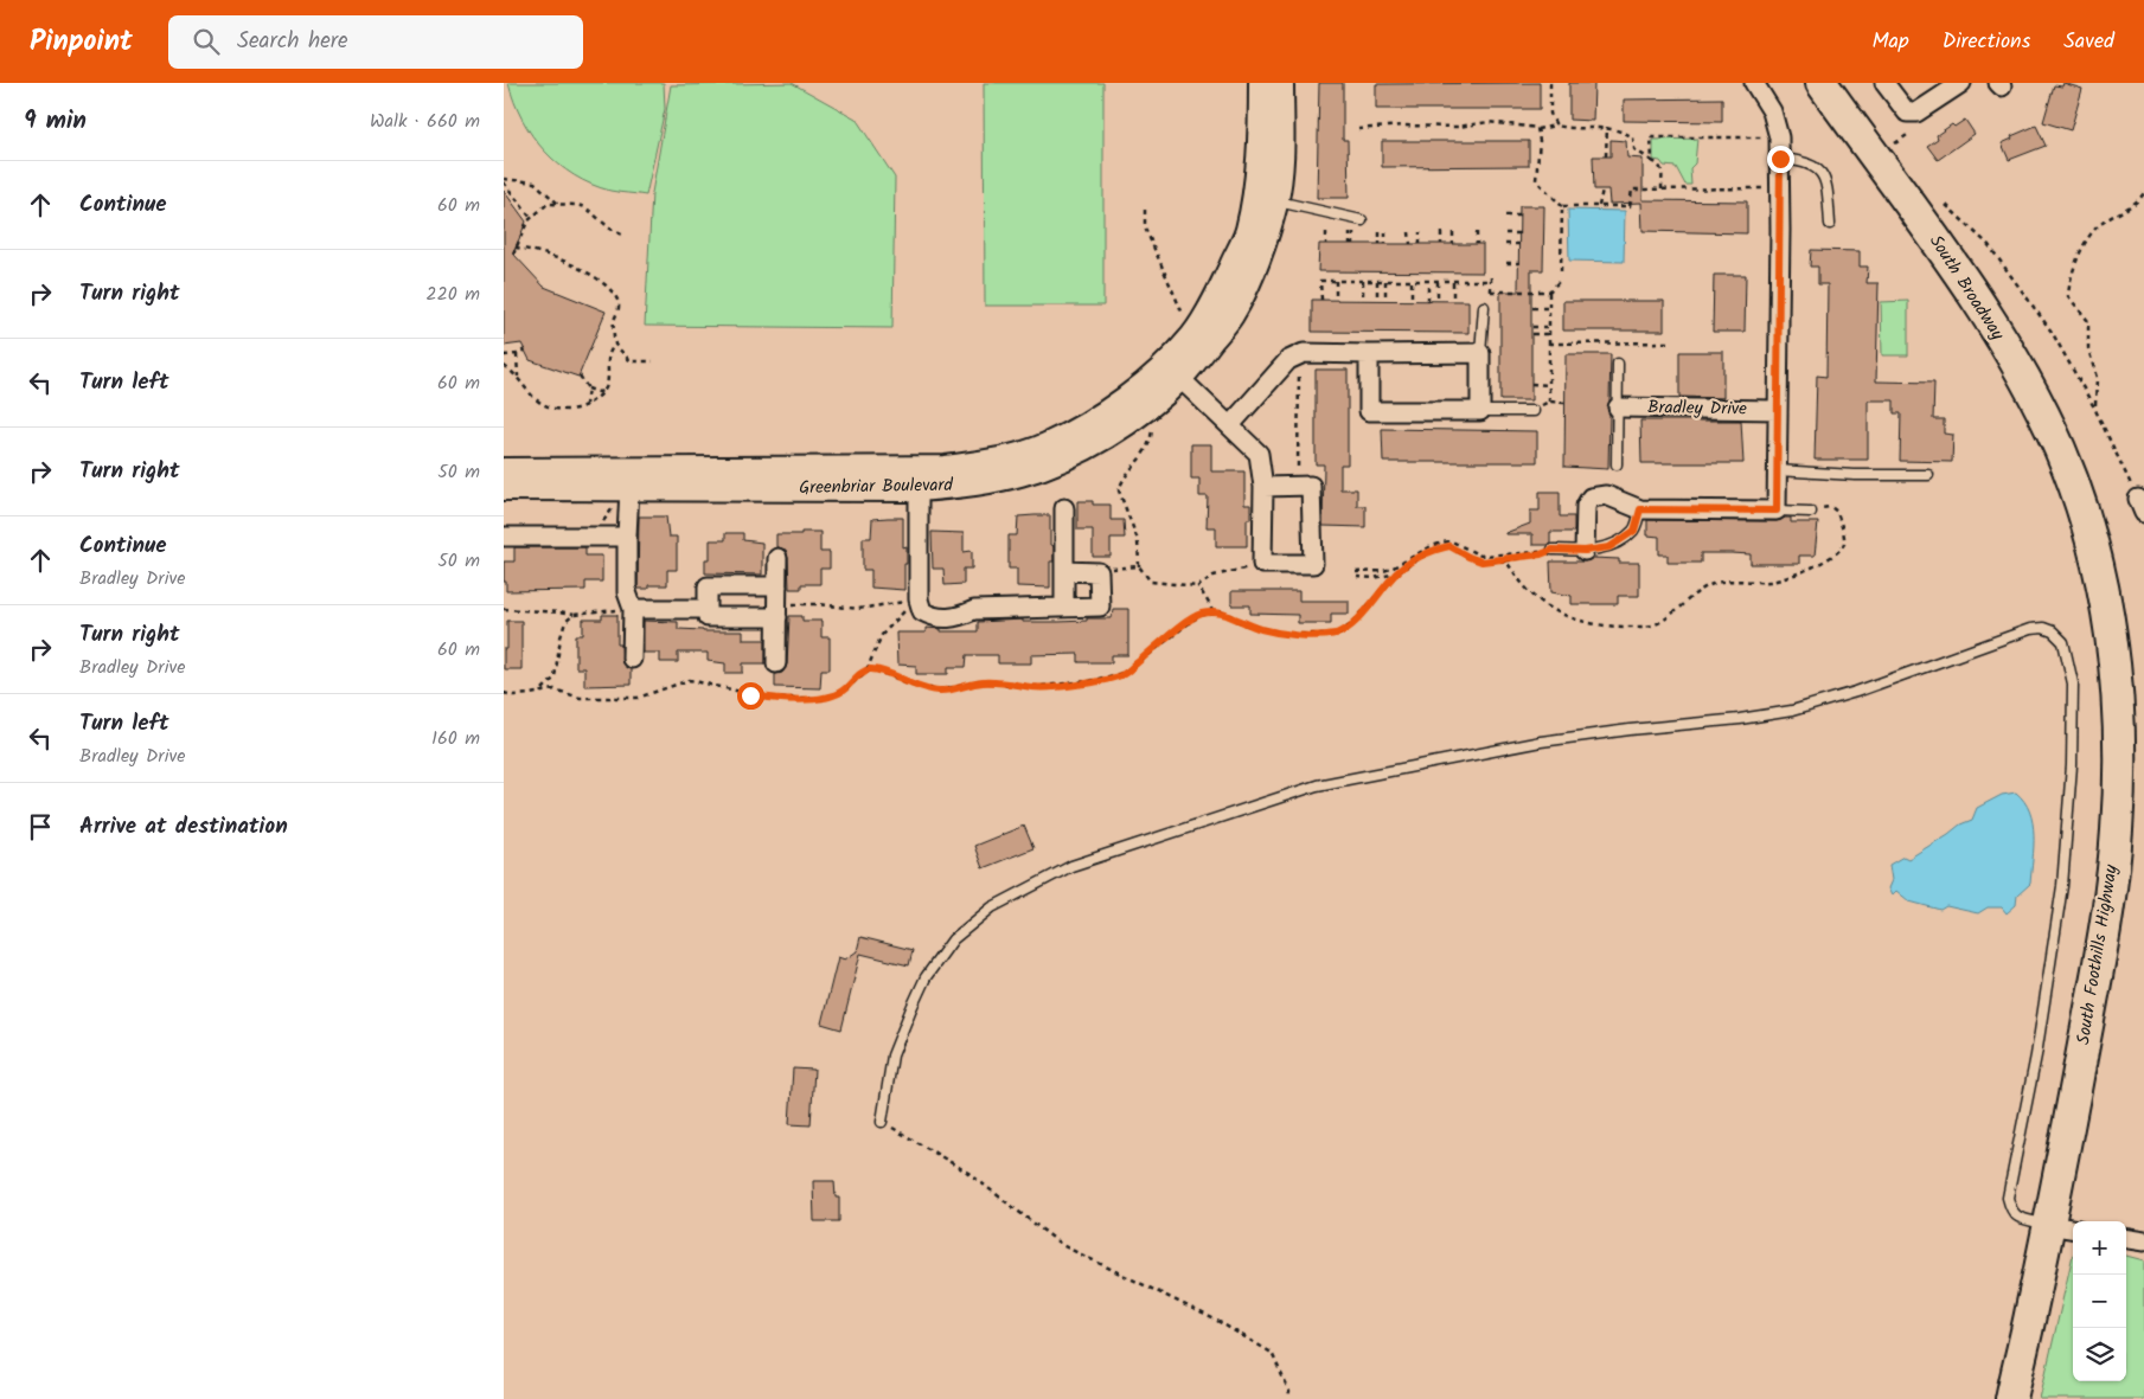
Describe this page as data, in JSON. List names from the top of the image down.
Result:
{
  "streets": {
    "highway": ["South Broadway", "South Foothills Highway"],
    "street": ["Bradley Drive", "Greenbriar Boulevard"]
  },
  "crossings": [
    ["South Broadway", "South Foothills Highway"]
  ],
  "page": {
    "header": "Pinpoint",
    "search": "Search here",
    "nav": ["Map", "Directions", "Saved"],
    "heading": ["9 min", "Walk · 660 m"],
    "list": [
      ["Continue", "60 m"],
      ["Turn right", "220 m"],
      ["Turn left", "60 m"],
      ["Turn right", "50 m"],
      ["Continue", "Bradley Drive", "50 m"],
      ["Turn right", "Bradley Drive", "60 m"],
      ["Turn left", "Bradley Drive", "160 m"],
      "Arrive at destination"
    ],
    "map_buttons": ["+", "−"]
  }
}
